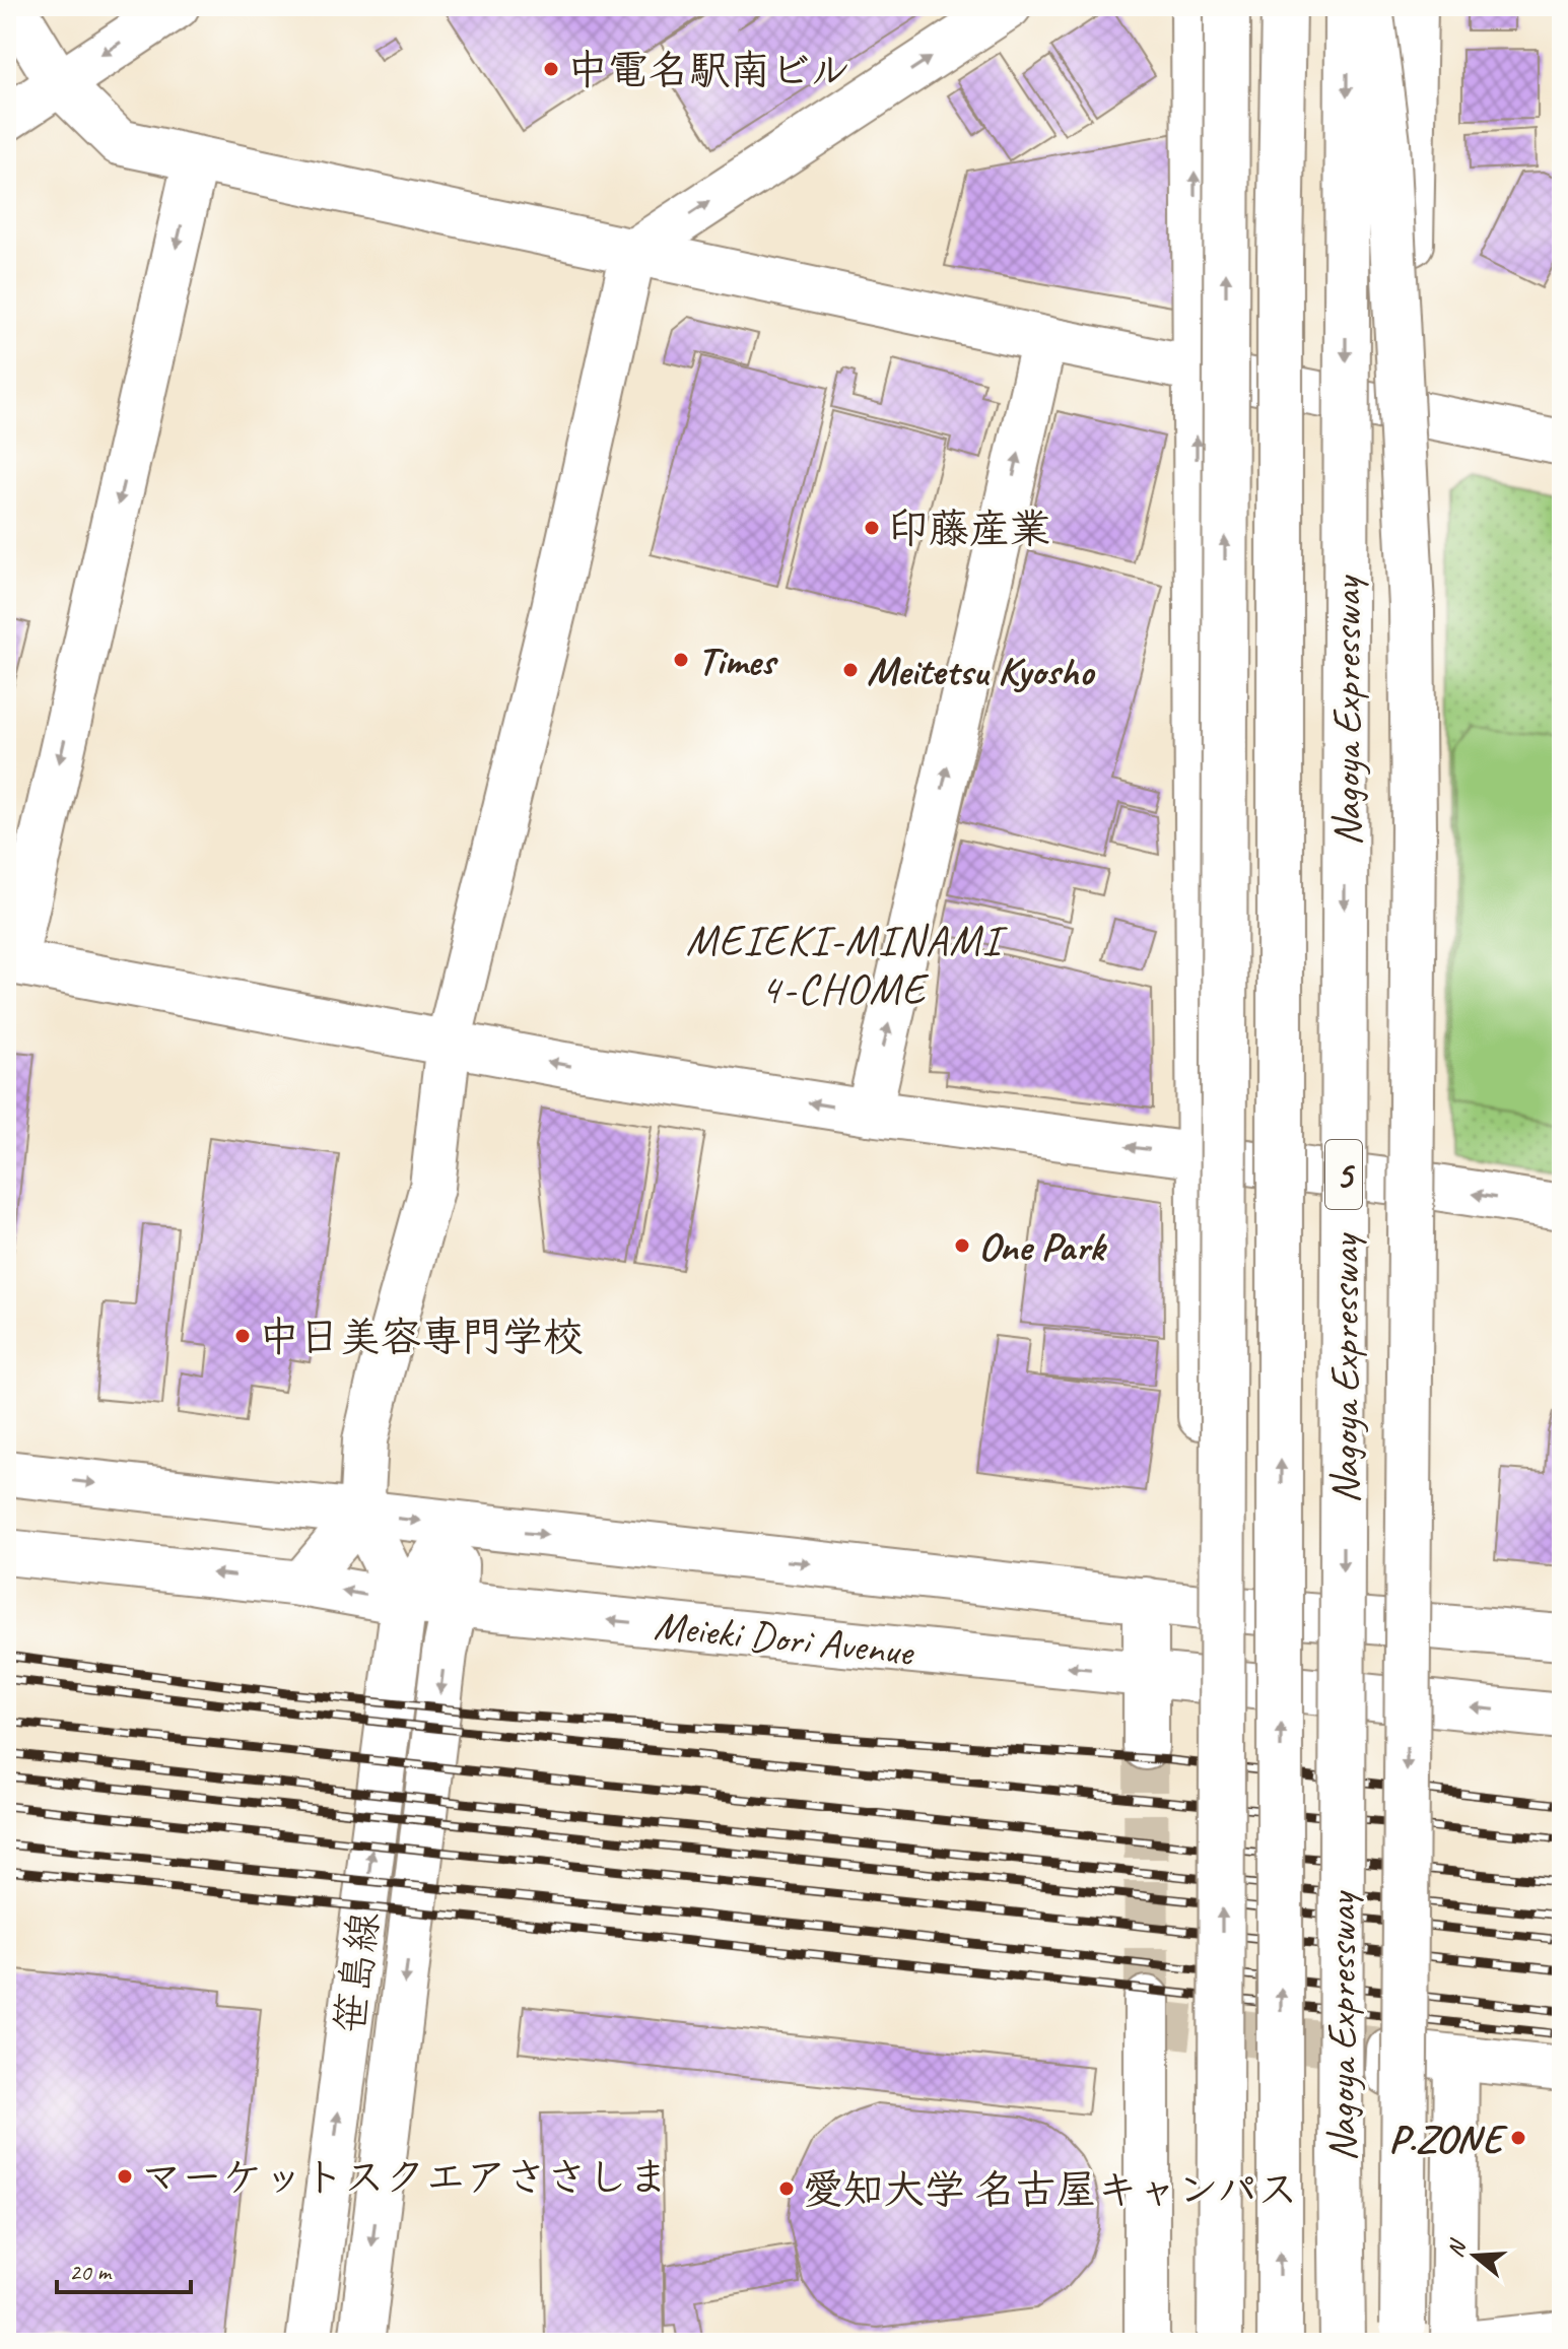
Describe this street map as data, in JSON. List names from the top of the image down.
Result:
{
  "streets": {
    "main road": [
      "Nagoya Expressway",
      "5",
      "Meieki Dori Avenue",
      "笹島線"
    ]
  },
  "crossings": [
    ["Meieki Dori Avenue", "笹島線"]
  ],
  "districts": ["MEIEKI-MINAMI 4-CHOME"],
  "places": [
    "中電名駅南ビル",
    "印藤産業",
    "Times",
    "Meitetsu Kyosho",
    "One Park",
    "中日美容専門学校",
    "P.ZONE",
    "マーケットスクエアささしま",
    "愛知大学 名古屋キャンパス"
  ],
  "scale_bar": "20 m",
  "north": "left"
}
